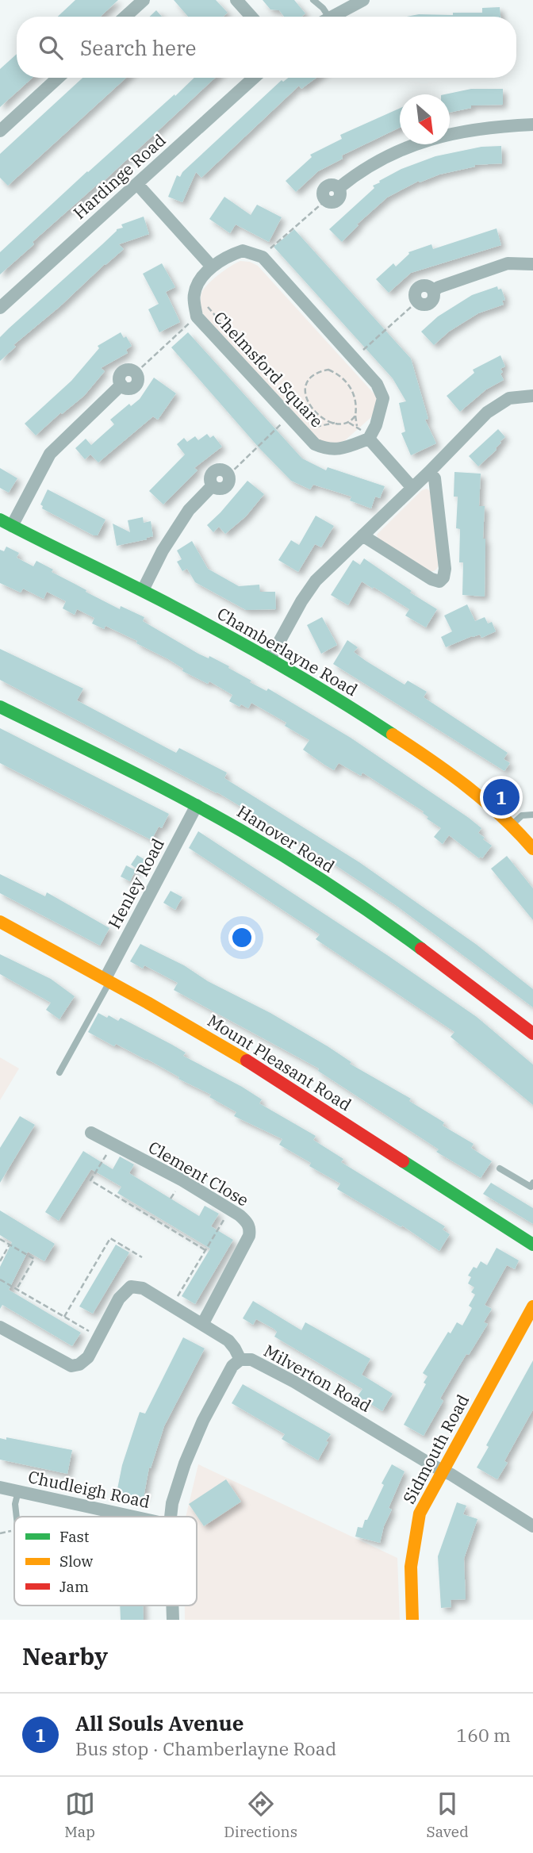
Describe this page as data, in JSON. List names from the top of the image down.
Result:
{
  "streets": {
    "street": [
      "Hardinge Road",
      "Chelmsford Square",
      "Chamberlayne Road",
      "Hanover Road",
      "Henley Road",
      "Mount Pleasant Road",
      "Clement Close",
      "Milverton Road",
      "Sidmouth Road",
      "Chudleigh Road"
    ]
  },
  "crossings": [
    ["Hanover Road", "Henley Road"],
    ["Henley Road", "Mount Pleasant Road"],
    ["Milverton Road", "Sidmouth Road"]
  ],
  "legend": ["Fast", "Slow", "Jam"],
  "north": "bottom right",
  "page": {
    "search": "Search here",
    "pins": "1",
    "heading": "Nearby",
    "list": [
      {
        "mark": "1",
        "name": "All Souls Avenue",
        "note": "Bus stop · Chamberlayne Road",
        "value": "160 m"
      }
    ],
    "nav": ["Map", "Directions", "Saved"]
  }
}
